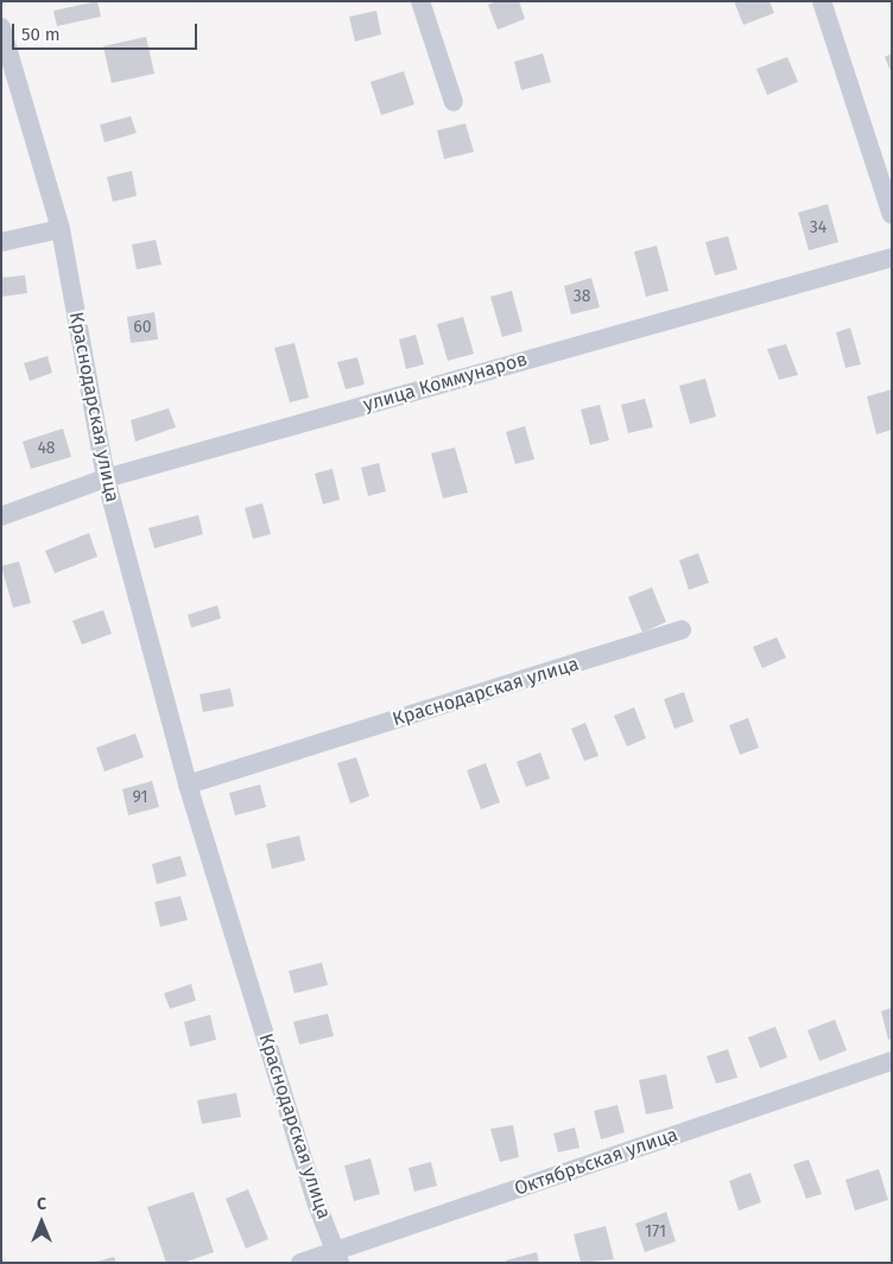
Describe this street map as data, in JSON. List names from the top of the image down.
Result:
{
  "streets": {
    "street": ["улица Коммунаров", "Краснодарская улица", "Октябрьская улица"]
  },
  "crossings": [
    ["улица Коммунаров", "Краснодарская улица"],
    ["Краснодарская улица", "Октябрьская улица"]
  ],
  "house_numbers": [
    "34",
    "38",
    "60",
    "48",
    "91",
    "171"
  ],
  "scale_bar": "50 m",
  "north": "top"
}
